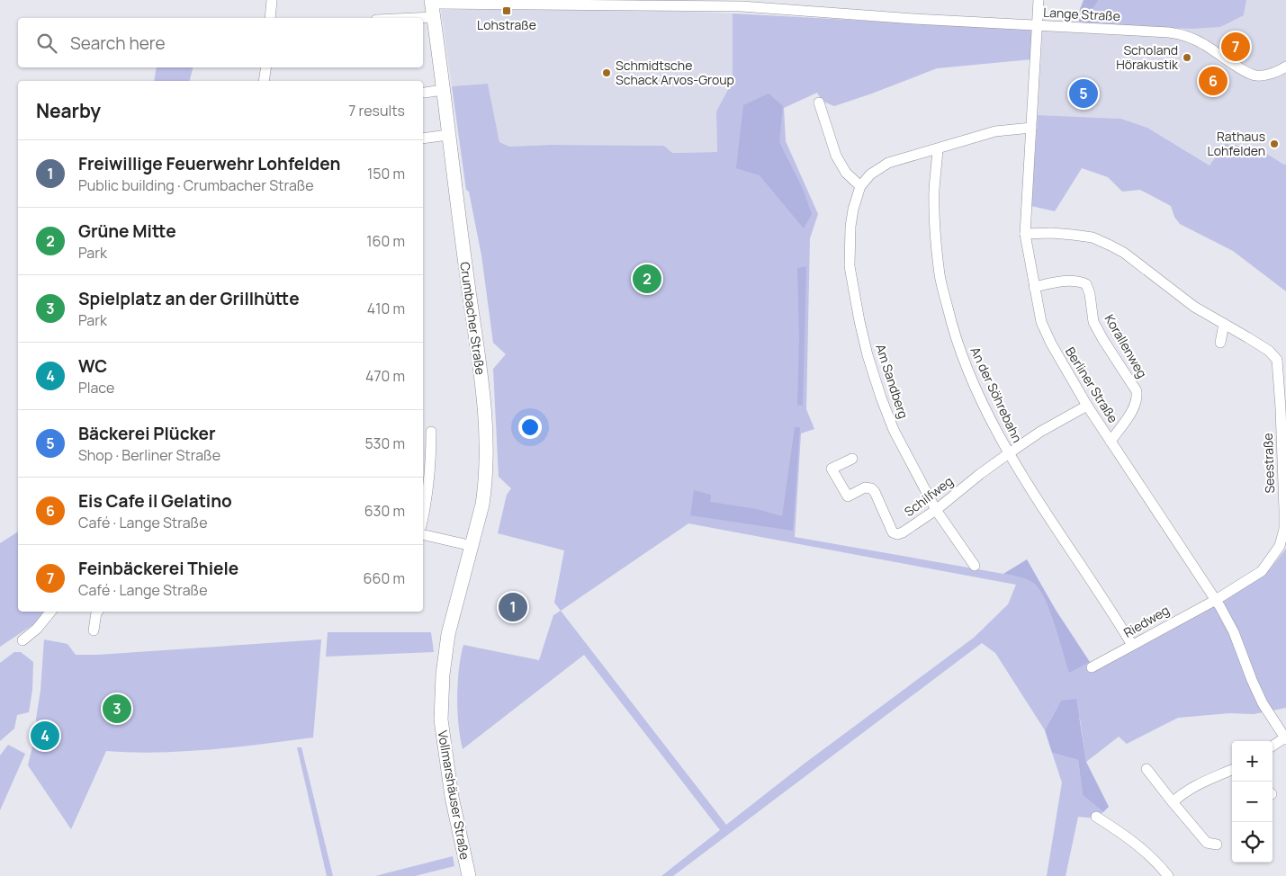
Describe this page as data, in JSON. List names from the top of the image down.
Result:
{
  "streets": {
    "main road": ["Crumbacher Straße", "Vollmarshäuser Straße"],
    "street": [
      "Lange Straße",
      "Korallenweg",
      "Am Sandberg",
      "Berliner Straße",
      "An der Söhrebahn",
      "Seestraße",
      "Schilfweg",
      "Riedweg"
    ]
  },
  "crossings": [
    ["Lange Straße", "Crumbacher Straße"],
    ["Lange Straße", "Berliner Straße"],
    ["Crumbacher Straße", "Vollmarshäuser Straße"],
    ["Korallenweg", "Berliner Straße"],
    ["Am Sandberg", "Berliner Straße"],
    ["Am Sandberg", "An der Söhrebahn"],
    ["Am Sandberg", "Schilfweg"],
    ["Berliner Straße", "Seestraße"],
    ["Berliner Straße", "Schilfweg"],
    ["Berliner Straße", "Riedweg"],
    ["An der Söhrebahn", "Schilfweg"],
    ["An der Söhrebahn", "Riedweg"],
    ["Seestraße", "Riedweg"]
  ],
  "places": {
    "transit": ["Lohstraße"],
    "other": ["Scholand Hörakustik", "Schmidtsche Schack Arvos-Group", "Rathaus Lohfelden"]
  },
  "page": {
    "search": "Search here",
    "pins": [
      "7",
      "6",
      "5",
      "2",
      "1",
      "3",
      "4"
    ],
    "heading": ["Nearby", "7 results"],
    "list": [
      {
        "mark": "1",
        "name": "Freiwillige Feuerwehr Lohfelden",
        "note": "Public building · Crumbacher Straße",
        "value": "150 m"
      },
      {
        "mark": "2",
        "name": "Grüne Mitte",
        "note": "Park",
        "value": "160 m"
      },
      {
        "mark": "3",
        "name": "Spielplatz an der Grillhütte",
        "note": "Park",
        "value": "410 m"
      },
      {
        "mark": "4",
        "name": "WC",
        "note": "Place",
        "value": "470 m"
      },
      {
        "mark": "5",
        "name": "Bäckerei Plücker",
        "note": "Shop · Berliner Straße",
        "value": "530 m"
      },
      {
        "mark": "6",
        "name": "Eis Cafe il Gelatino",
        "note": "Café · Lange Straße",
        "value": "630 m"
      },
      {
        "mark": "7",
        "name": "Feinbäckerei Thiele",
        "note": "Café · Lange Straße",
        "value": "660 m"
      }
    ],
    "map_buttons": ["+", "−"]
  }
}
